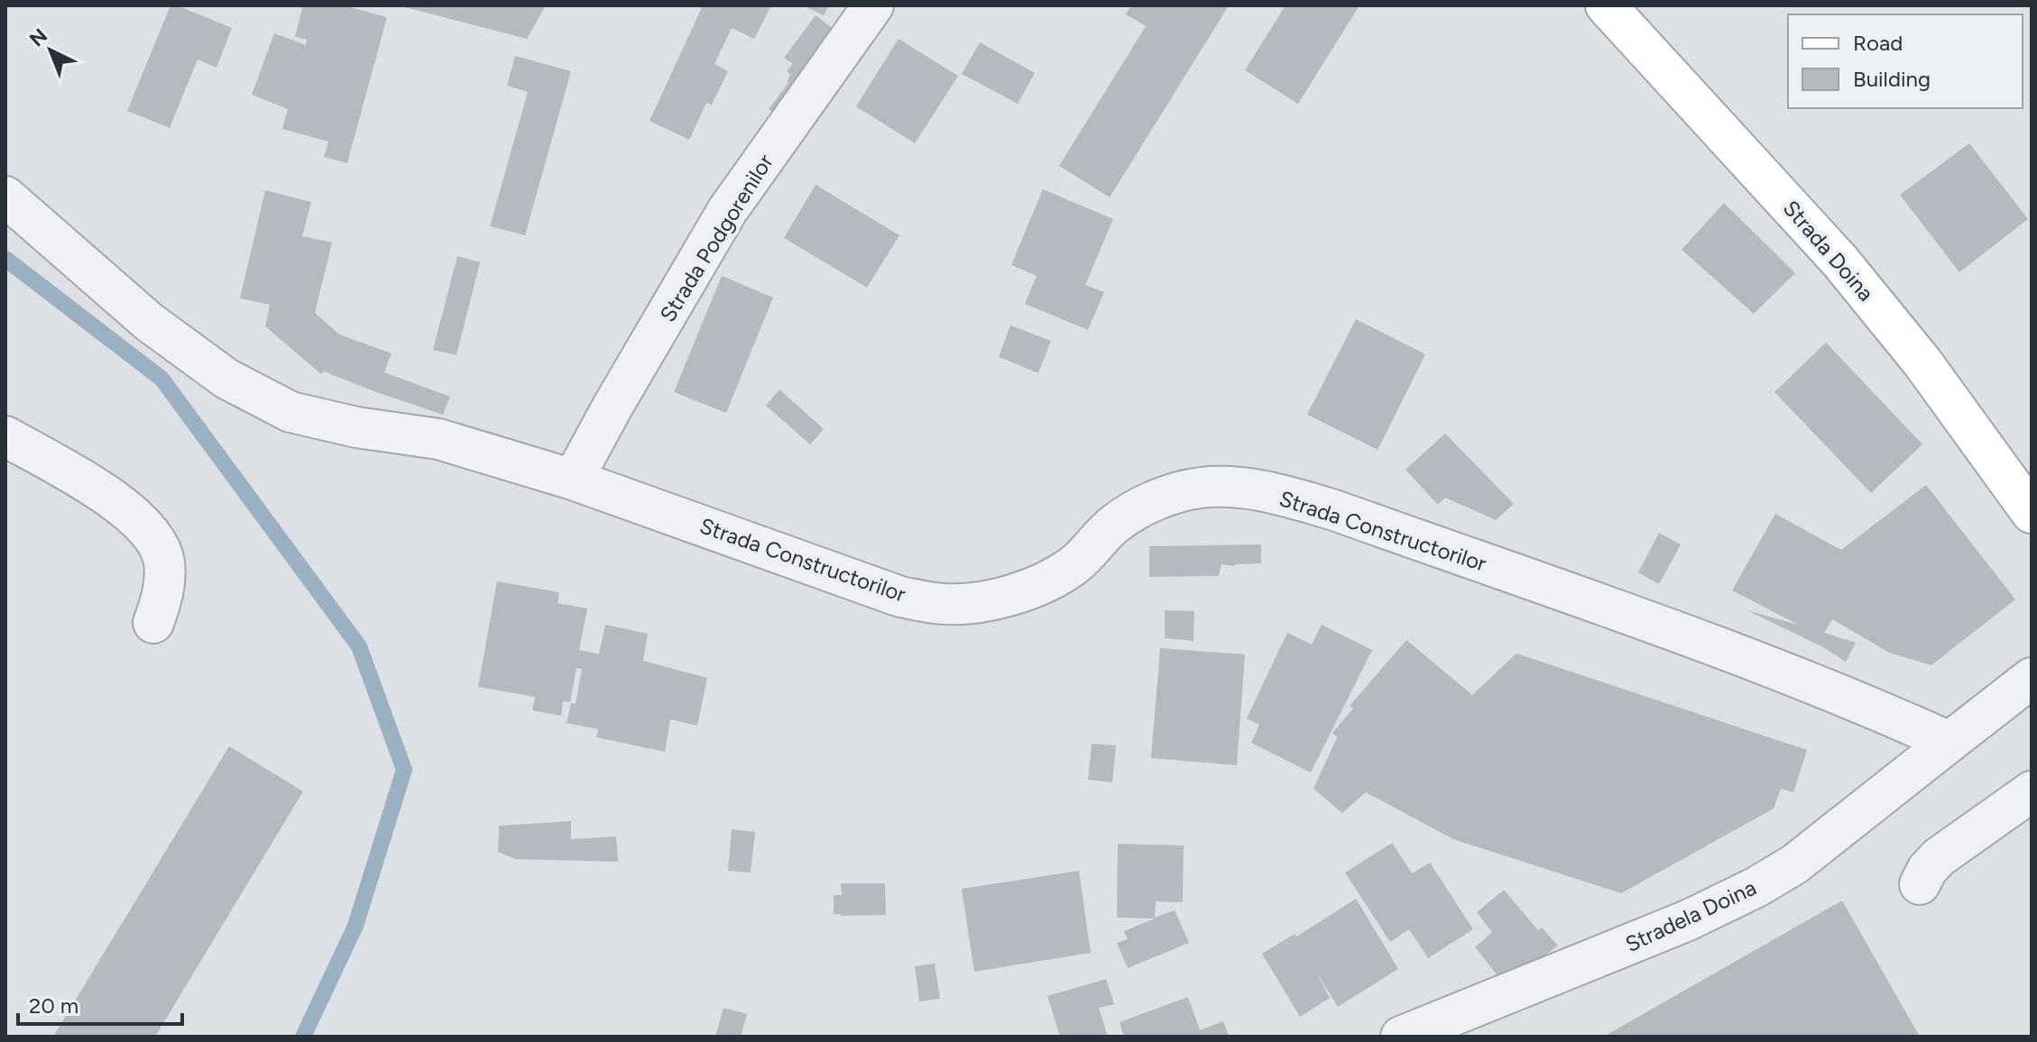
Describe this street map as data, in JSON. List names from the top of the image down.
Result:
{
  "streets": {
    "main road": ["Strada Doina"],
    "street": ["Strada Podgorenilor", "Strada Constructorilor", "Stradela Doina"]
  },
  "crossings": [
    ["Strada Podgorenilor", "Strada Constructorilor"],
    ["Strada Constructorilor", "Stradela Doina"]
  ],
  "legend": ["Road", "Building"],
  "scale_bar": "20 m",
  "north": "top left"
}
